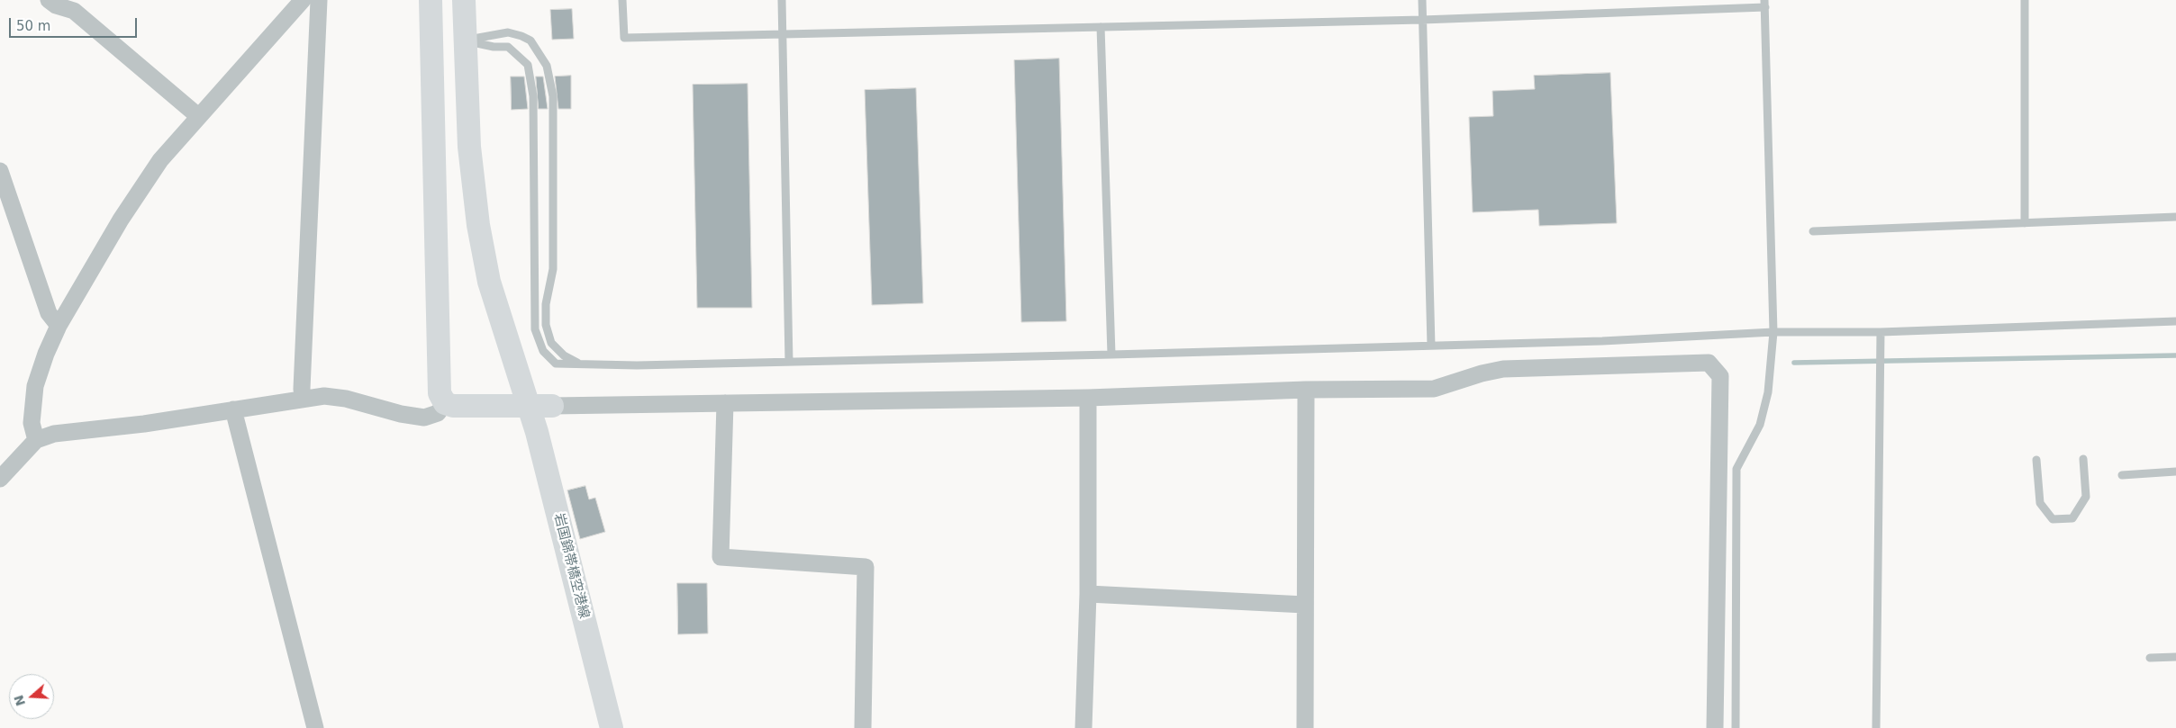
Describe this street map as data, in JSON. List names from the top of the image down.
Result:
{
  "streets": {
    "street": ["岩国錦帯橋空港線"]
  },
  "scale_bar": "50 m",
  "north": "left"
}
